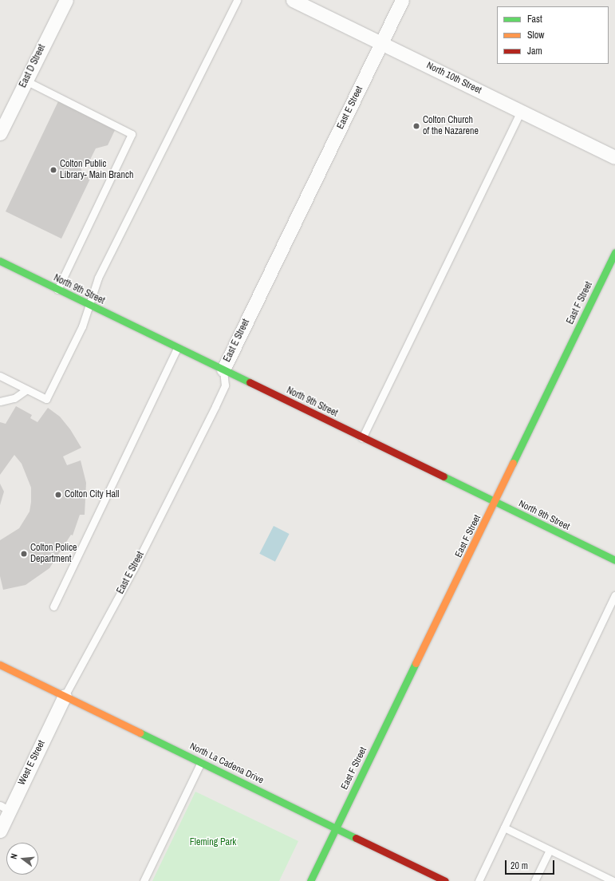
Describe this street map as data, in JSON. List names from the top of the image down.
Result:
{
  "streets": {
    "street": [
      "East D Street",
      "North 10th Street",
      "East E Street",
      "North 9th Street",
      "East F Street",
      "West E Street",
      "North La Cadena Drive"
    ]
  },
  "crossings": [
    ["North 10th Street", "East E Street"],
    ["East E Street", "North 9th Street"],
    ["East E Street", "West E Street"],
    ["East E Street", "North La Cadena Drive"],
    ["North 9th Street", "East F Street"],
    ["East F Street", "North La Cadena Drive"],
    ["West E Street", "North La Cadena Drive"]
  ],
  "parks": ["Fleming Park"],
  "places": [
    "Colton Church of the Nazarene",
    "Colton Public Library- Main Branch",
    "Colton City Hall",
    "Colton Police Department"
  ],
  "legend": ["Fast", "Slow", "Jam"],
  "scale_bar": "20 m",
  "north": "left"
}
